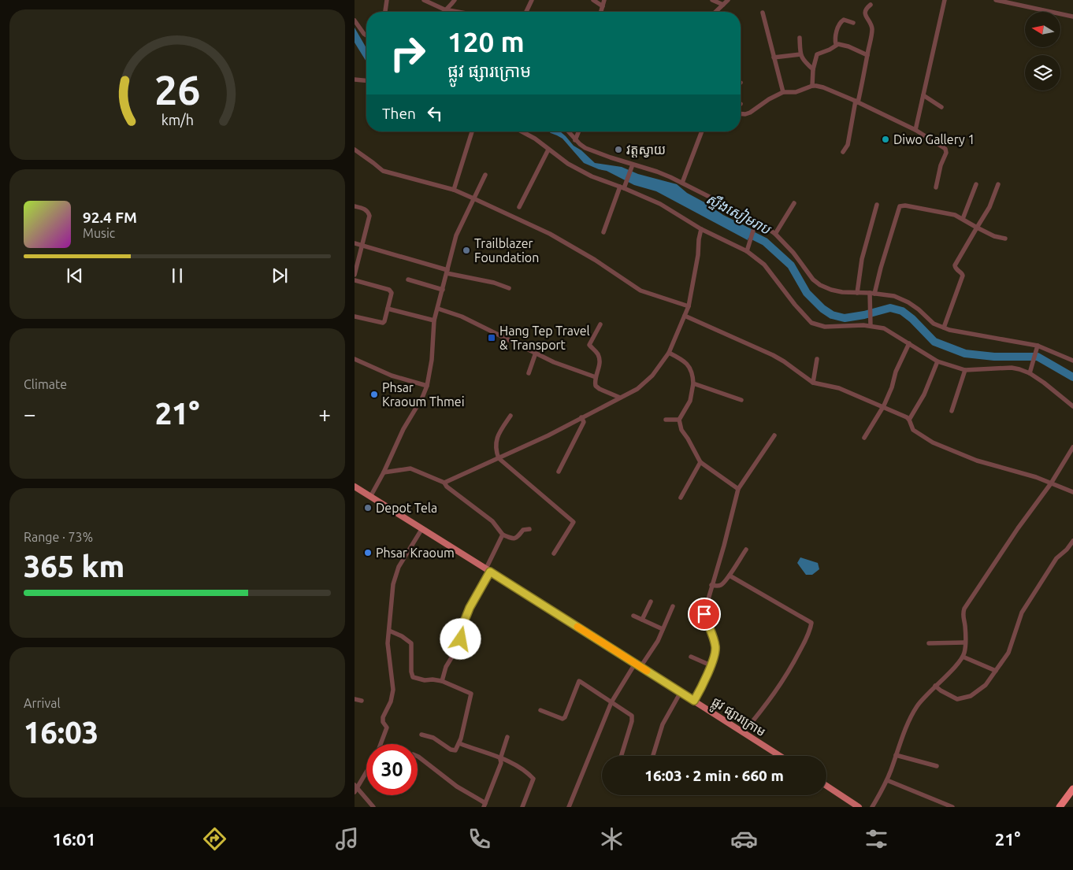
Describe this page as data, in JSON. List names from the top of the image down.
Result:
{
  "streets": {
    "main road": ["ផ្លូវ ផ្សារក្រោម"]
  },
  "water": ["ស្ទឹងសៀមរាប"],
  "places": {
    "other": [
      "Diwo Gallery 1",
      "វត្តស្វាយ",
      "Trailblazer Foundation",
      "Phsar Kraoum Thmei",
      "Depot Tela",
      "Phsar Kraoum"
    ],
    "transit": ["Hang Tep Travel & Transport"]
  },
  "north": "left",
  "page": {
    "turn": ["120 m", "ផ្លូវ ផ្សារក្រោម"],
    "then": "Then",
    "song": ["92.4 FM", "Music"],
    "tile": [
      "Climate",
      ["Range · 73%", "365 km"],
      ["Arrival", "16:03"]
    ],
    "heat": ["−", "21°", "+"],
    "limit": "30",
    "trip": "16:03 · 2 min · 660 m",
    "tabs": ["16:01", "21°"],
    "gauge": ["26", "km/h"]
  }
}
